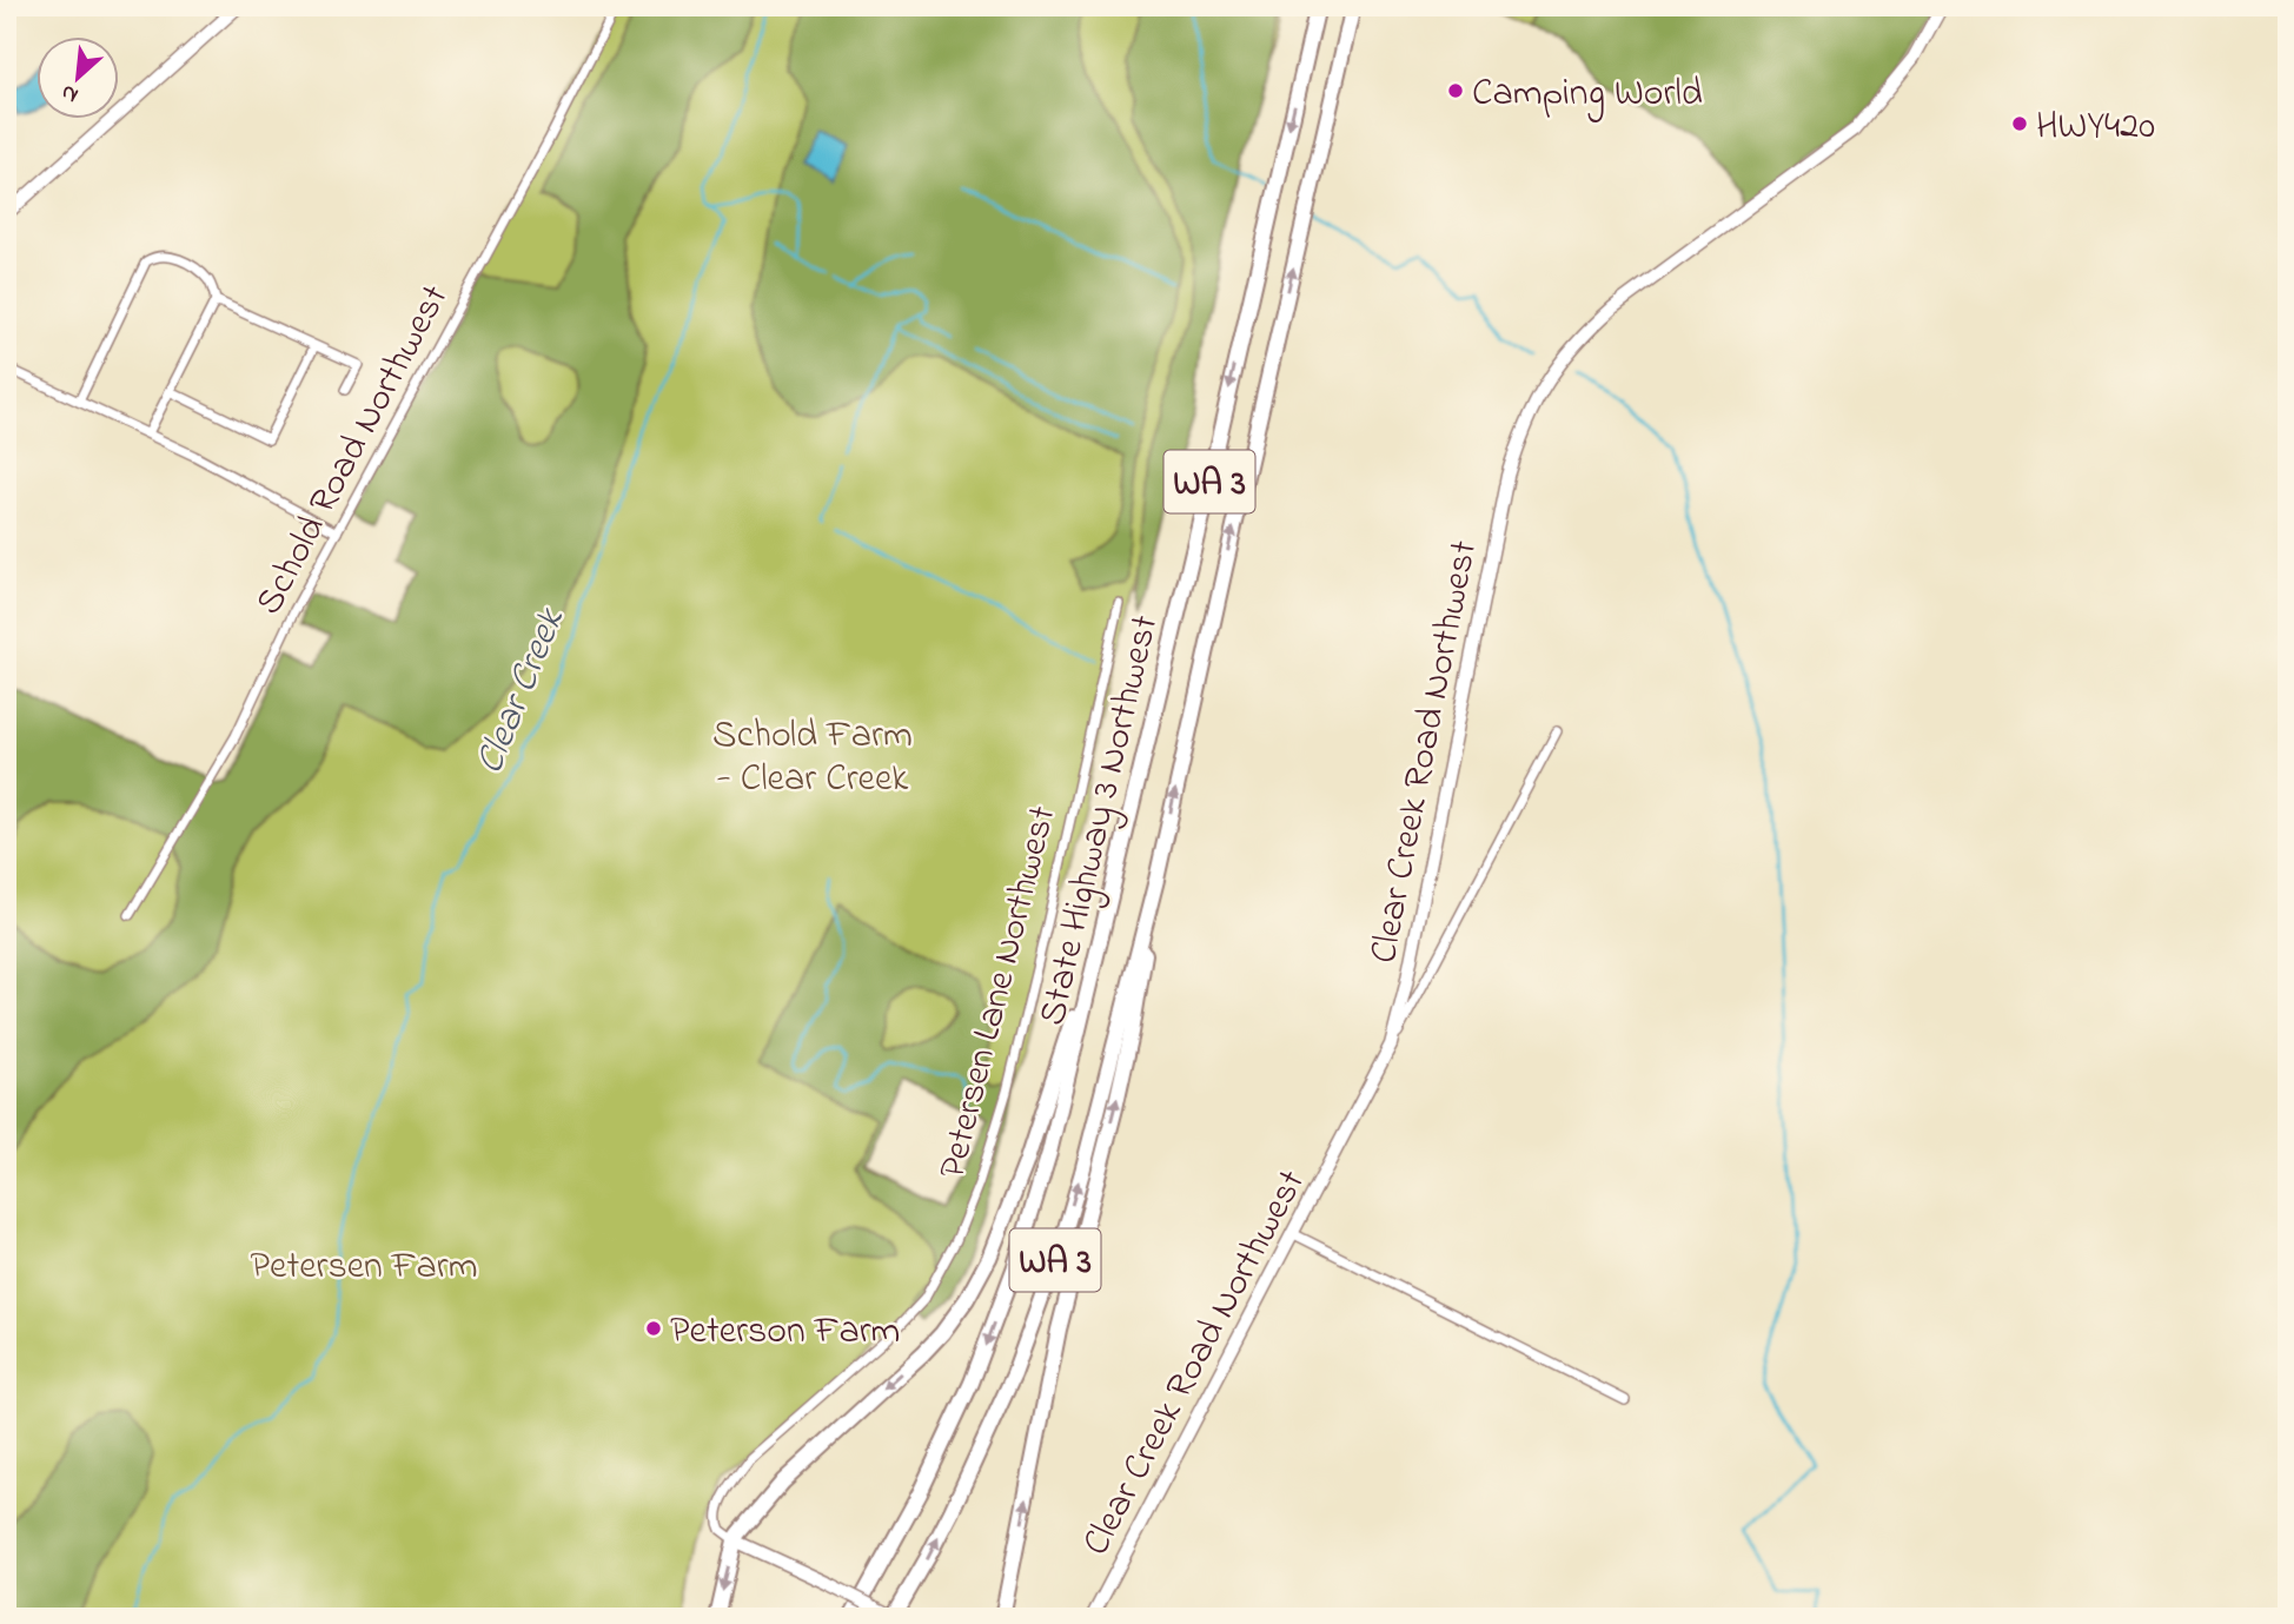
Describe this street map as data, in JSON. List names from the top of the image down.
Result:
{
  "streets": {
    "highway": ["WA 3", "State Highway 3 Northwest"],
    "main road": ["Clear Creek Road Northwest"],
    "street": ["Schold Road Northwest", "Petersen Lane Northwest"]
  },
  "water": ["Clear Creek"],
  "parks": ["Schold Farm - Clear Creek", "Petersen Farm"],
  "places": ["Camping World", "HWY420", "Peterson Farm"],
  "north": "bottom left"
}
